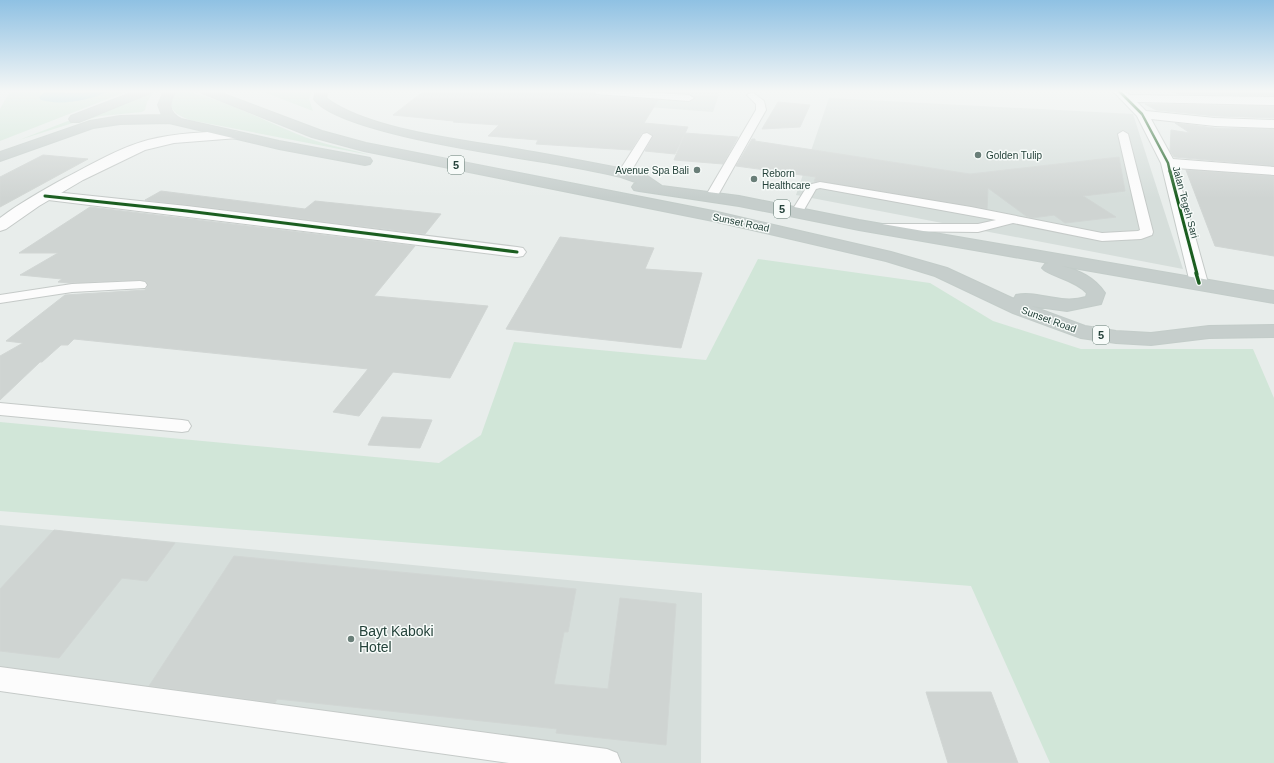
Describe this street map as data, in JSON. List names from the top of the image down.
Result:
{
  "streets": {
    "highway": ["5", "Sunset Road"],
    "street": ["Jalan Tegeh Sari"]
  },
  "crossings": [
    ["Jalan Tegeh Sari", "Sunset Road"]
  ],
  "places": [
    "Golden Tulip",
    "Avenue Spa Bali",
    "Reborn Healthcare",
    "Bayt Kaboki Hotel"
  ]
}
